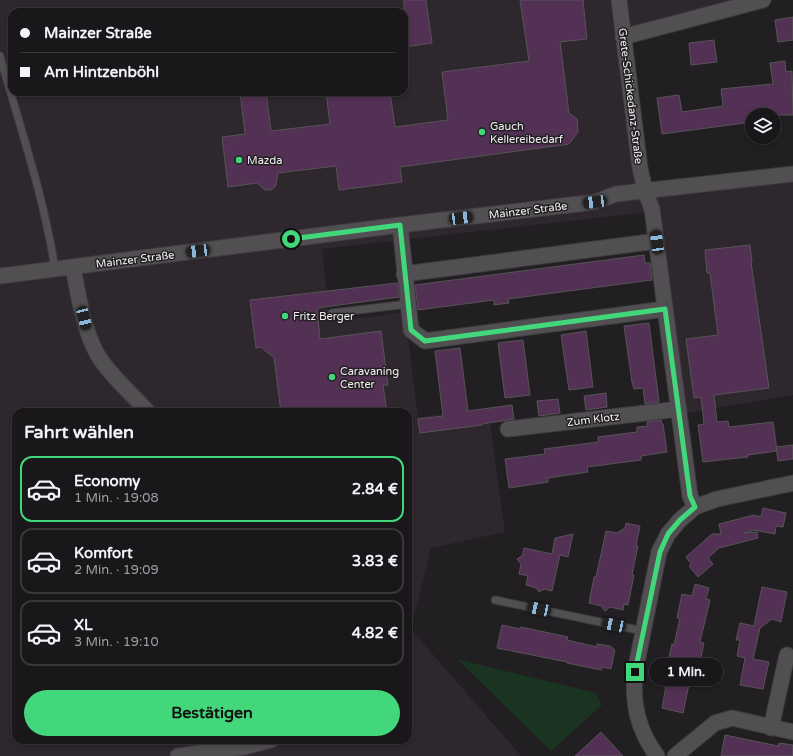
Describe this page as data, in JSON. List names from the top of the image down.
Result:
{
  "streets": {
    "street": ["Grete-Schickedanz-Straße", "Mainzer Straße", "Zum Klotz"]
  },
  "crossings": [
    ["Grete-Schickedanz-Straße", "Mainzer Straße"]
  ],
  "places": [
    "Gauch Kellereibedarf",
    "Mazda",
    "Fritz Berger",
    "Caravaning Center"
  ],
  "page": {
    "banner": ["Mainzer Straße", "Am Hintzenböhl"],
    "heading": "Fahrt wählen",
    "list": [
      {
        "name": "Economy",
        "note": "1 Min. · 19:08",
        "value": "2.84 €"
      },
      {
        "name": "Komfort",
        "note": "2 Min. · 19:09",
        "value": "3.83 €"
      },
      {
        "name": "XL",
        "note": "3 Min. · 19:10",
        "value": "4.82 €"
      }
    ],
    "bubble": "1 Min.",
    "buttons": "Bestätigen"
  }
}
